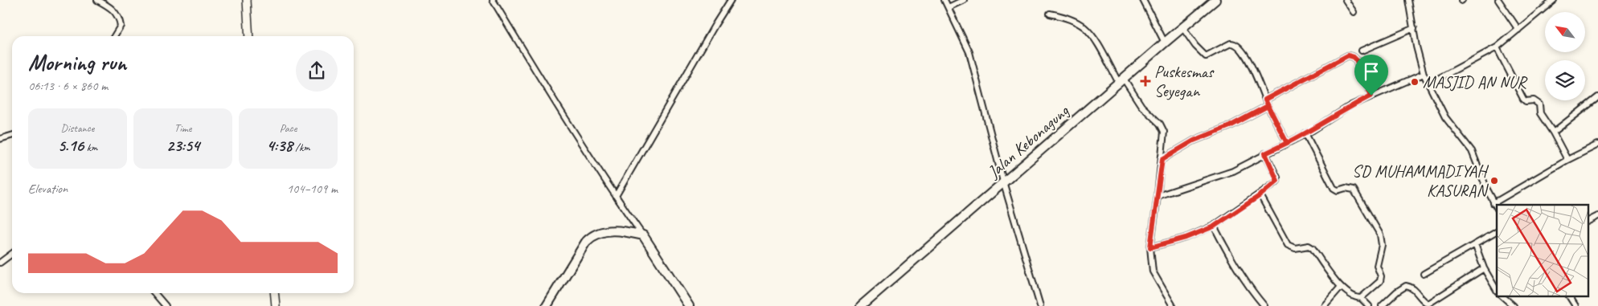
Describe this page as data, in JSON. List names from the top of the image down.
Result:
{
  "streets": {
    "main road": ["Jalan Kebonagung"]
  },
  "places": {
    "health": ["Puskesmas Seyegan"],
    "other": ["MASJID AN NUR", "SD MUHAMMADIYAH KASURAN"]
  },
  "north": "top left",
  "page": {
    "heading": ["Morning run", "06:13 · 6 × 860 m"],
    "stats": [
      ["Distance", "5.16 km"],
      ["Time", "23:54"],
      ["Pace", "4:38 /km"]
    ],
    "chart": ["Elevation", "104–109 m"]
  }
}
